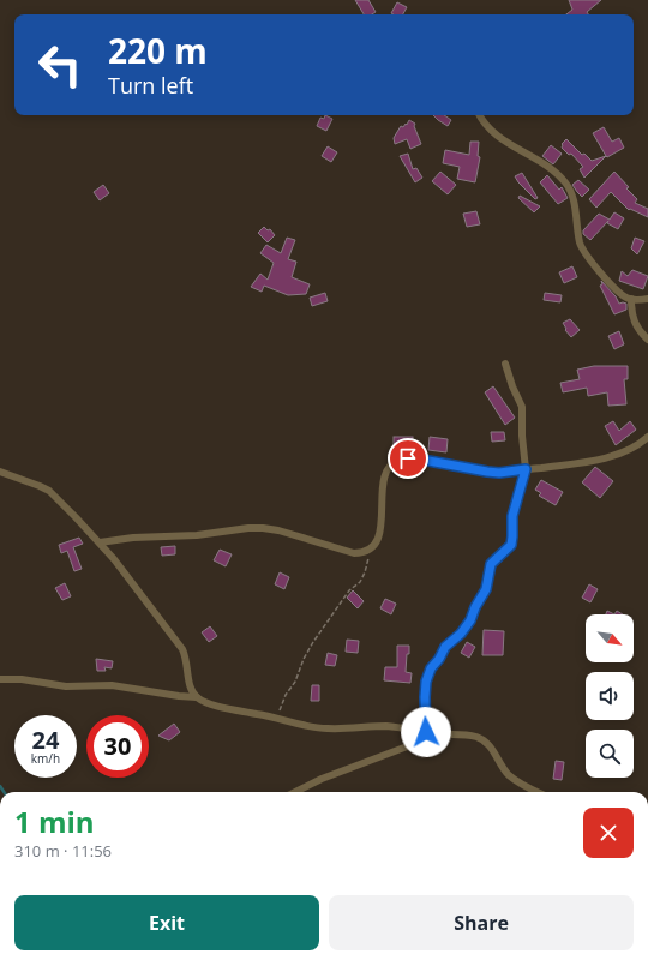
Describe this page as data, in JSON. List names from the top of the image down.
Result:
{
  "north": "bottom right",
  "page": {
    "turn": ["220 m", "Turn left"],
    "speed": "24 km/h",
    "limit": "30",
    "heading": ["1 min", "310 m · 11:56"],
    "buttons": ["Exit", "Share"]
  }
}
